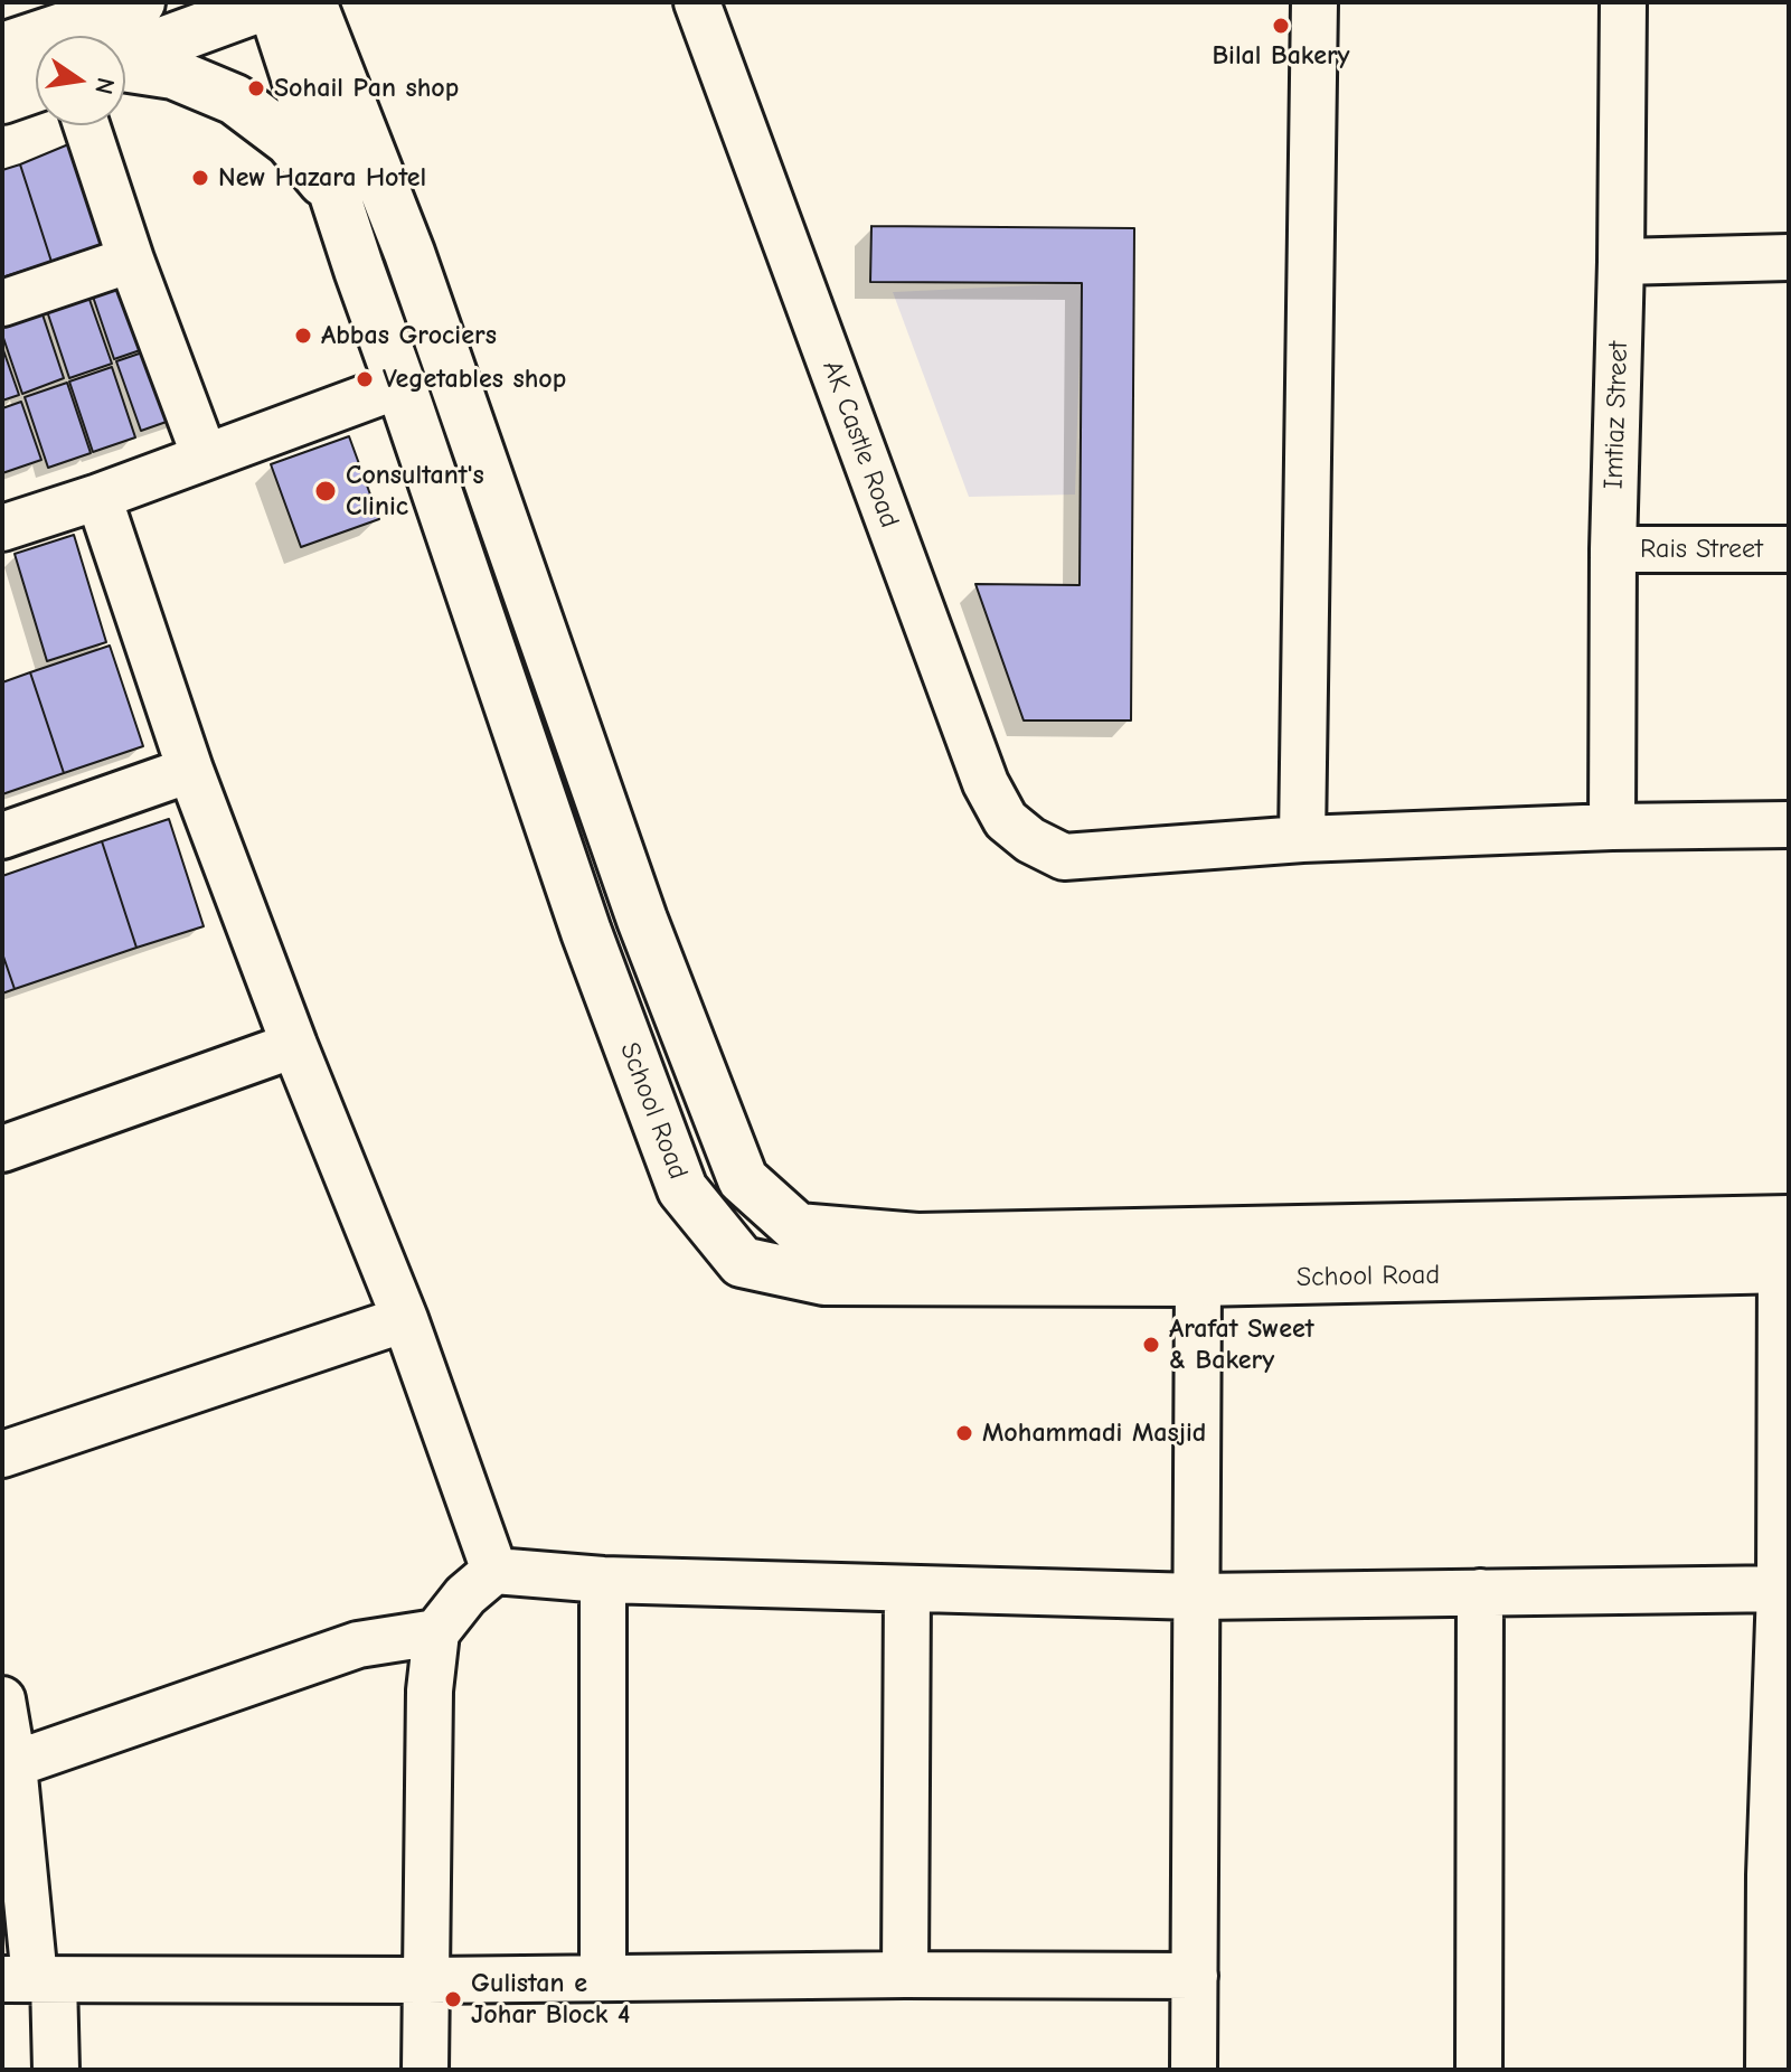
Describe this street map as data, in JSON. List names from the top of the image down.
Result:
{
  "streets": {
    "street": [
      "Imtiaz Street",
      "AK Castle Road",
      "Rais Street",
      "School Road"
    ]
  },
  "crossings": [
    ["Imtiaz Street", "Rais Street"]
  ],
  "places": [
    "Bilal Bakery",
    "Sohail Pan shop",
    "New Hazara Hotel",
    "Abbas Grociers",
    "Vegetables shop",
    "Consultant's Clinic",
    "Arafat Sweet & Bakery",
    "Mohammadi Masjid",
    "Gulistan e Johar Block 4"
  ],
  "north": "right"
}
